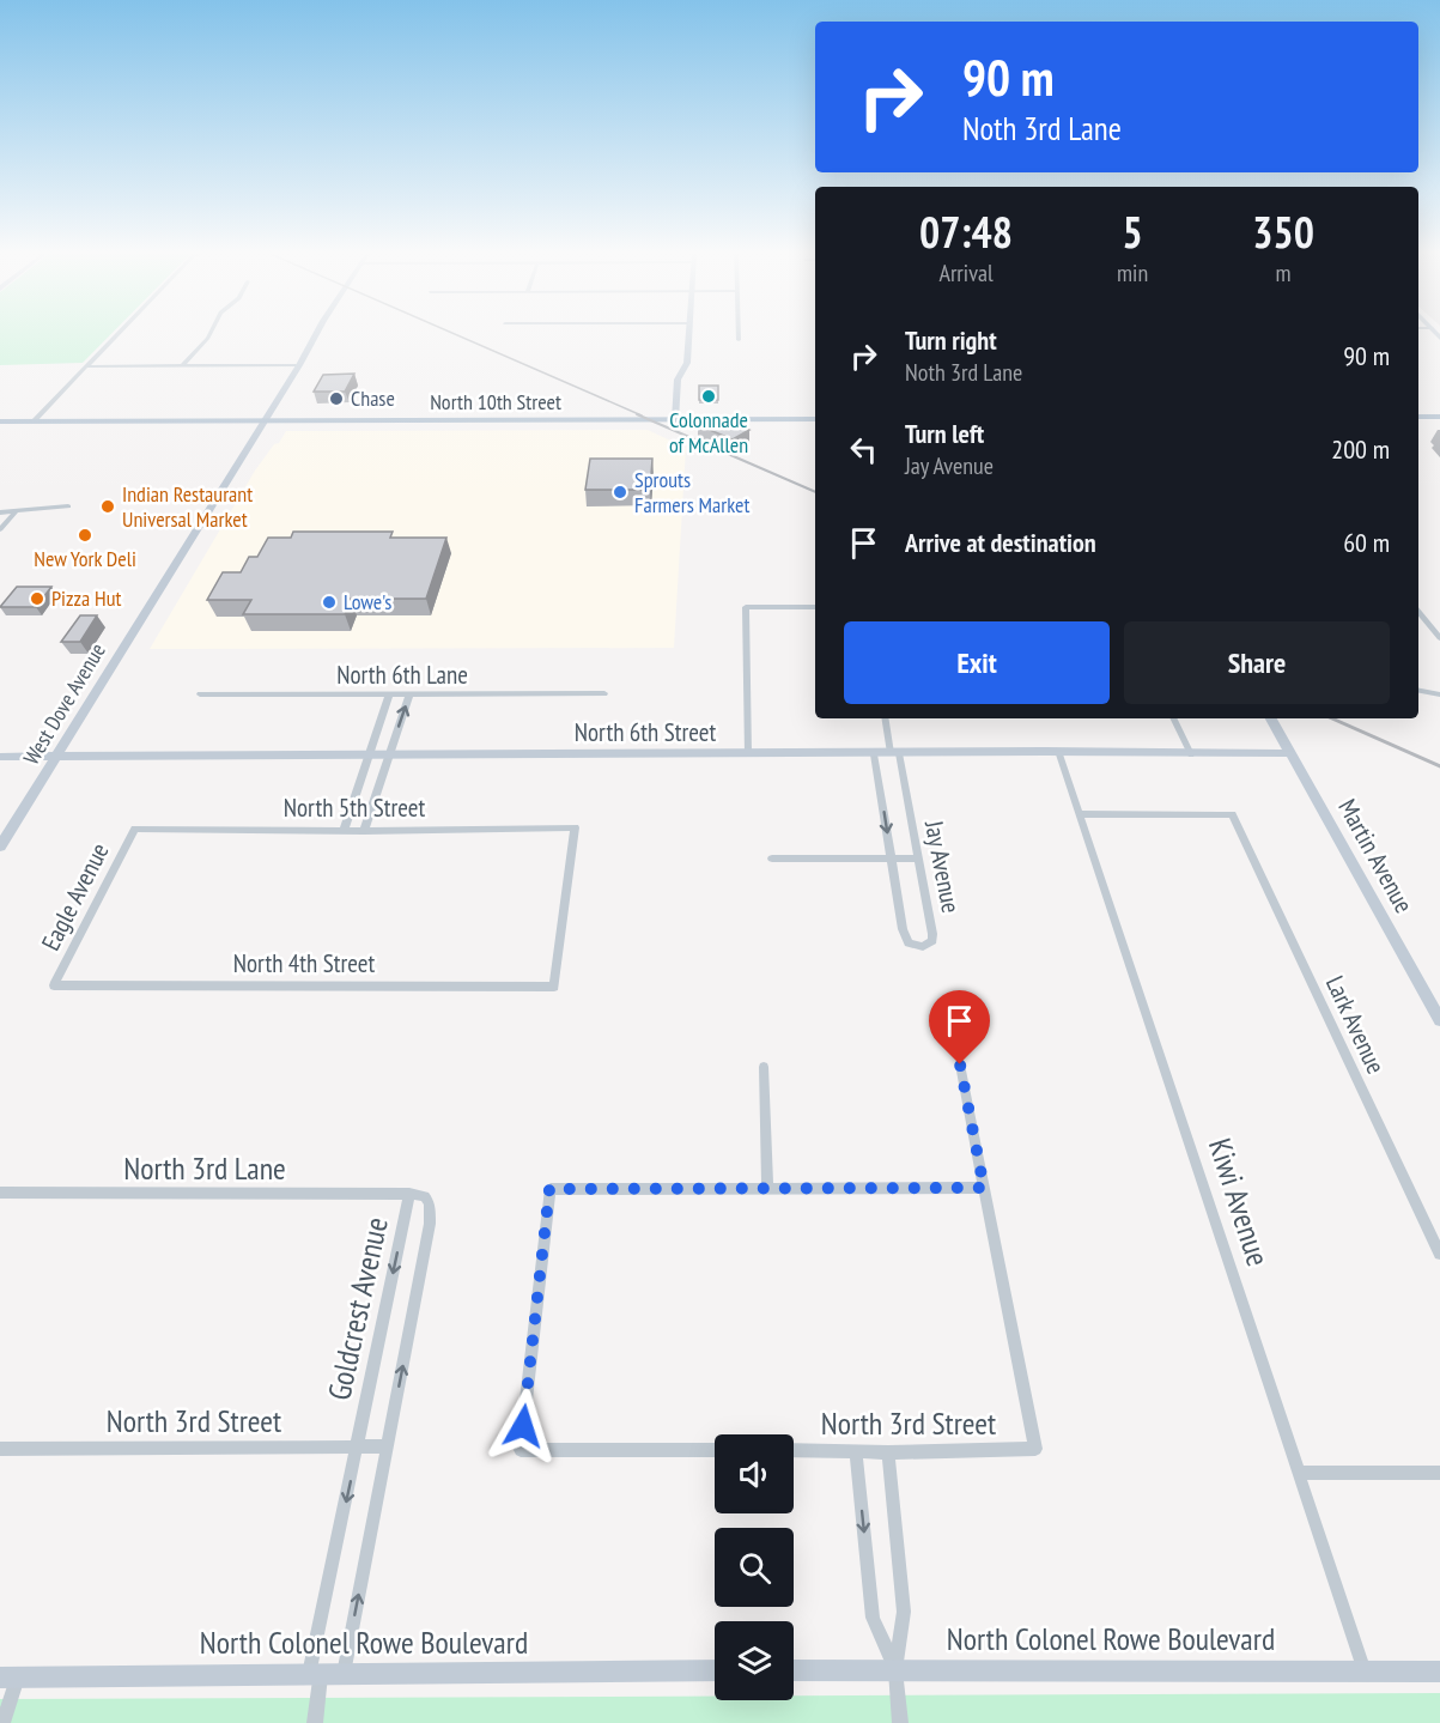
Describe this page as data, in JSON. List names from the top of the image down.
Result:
{
  "streets": {
    "main road": ["North 10th Street"],
    "street": [
      "North 6th Lane",
      "West Dove Avenue",
      "North 6th Street",
      "North 5th Street",
      "Martin Avenue",
      "Jay Avenue",
      "Eagle Avenue",
      "North 4th Street",
      "Lark Avenue",
      "North 3rd Lane",
      "Kiwi Avenue",
      "Goldcrest Avenue",
      "North 3rd Street",
      "North Colonel Rowe Boulevard"
    ]
  },
  "crossings": [
    ["North 10th Street", "West Dove Avenue"],
    ["West Dove Avenue", "North 6th Street"],
    ["North 6th Street", "Martin Avenue"],
    ["North 6th Street", "Jay Avenue"],
    ["North 6th Street", "Kiwi Avenue"],
    ["North 5th Street", "Eagle Avenue"],
    ["North 5th Street", "North 4th Street"],
    ["Eagle Avenue", "North 4th Street"],
    ["Lark Avenue", "Kiwi Avenue"],
    ["North 3rd Lane", "Goldcrest Avenue"],
    ["Kiwi Avenue", "North Colonel Rowe Boulevard"],
    ["Goldcrest Avenue", "North 3rd Street"],
    ["Goldcrest Avenue", "North Colonel Rowe Boulevard"]
  ],
  "places": [
    "Colonnade of McAllen",
    "Chase",
    "Sprouts Farmers Market",
    "Indian Restaurant Universal Market",
    "New York Deli",
    "Pizza Hut",
    "Lowe's"
  ],
  "page": {
    "turn": ["90 m", "Noth 3rd Lane"],
    "eta": [
      "07:48",
      "Arrival",
      "5",
      "min",
      "350",
      "m"
    ],
    "list": [
      {
        "name": "Turn right",
        "note": "Noth 3rd Lane",
        "value": "90 m"
      },
      {
        "name": "Turn left",
        "note": "Jay Avenue",
        "value": "200 m"
      },
      {
        "name": "Arrive at destination",
        "value": "60 m"
      }
    ],
    "buttons": ["Exit", "Share"]
  }
}
